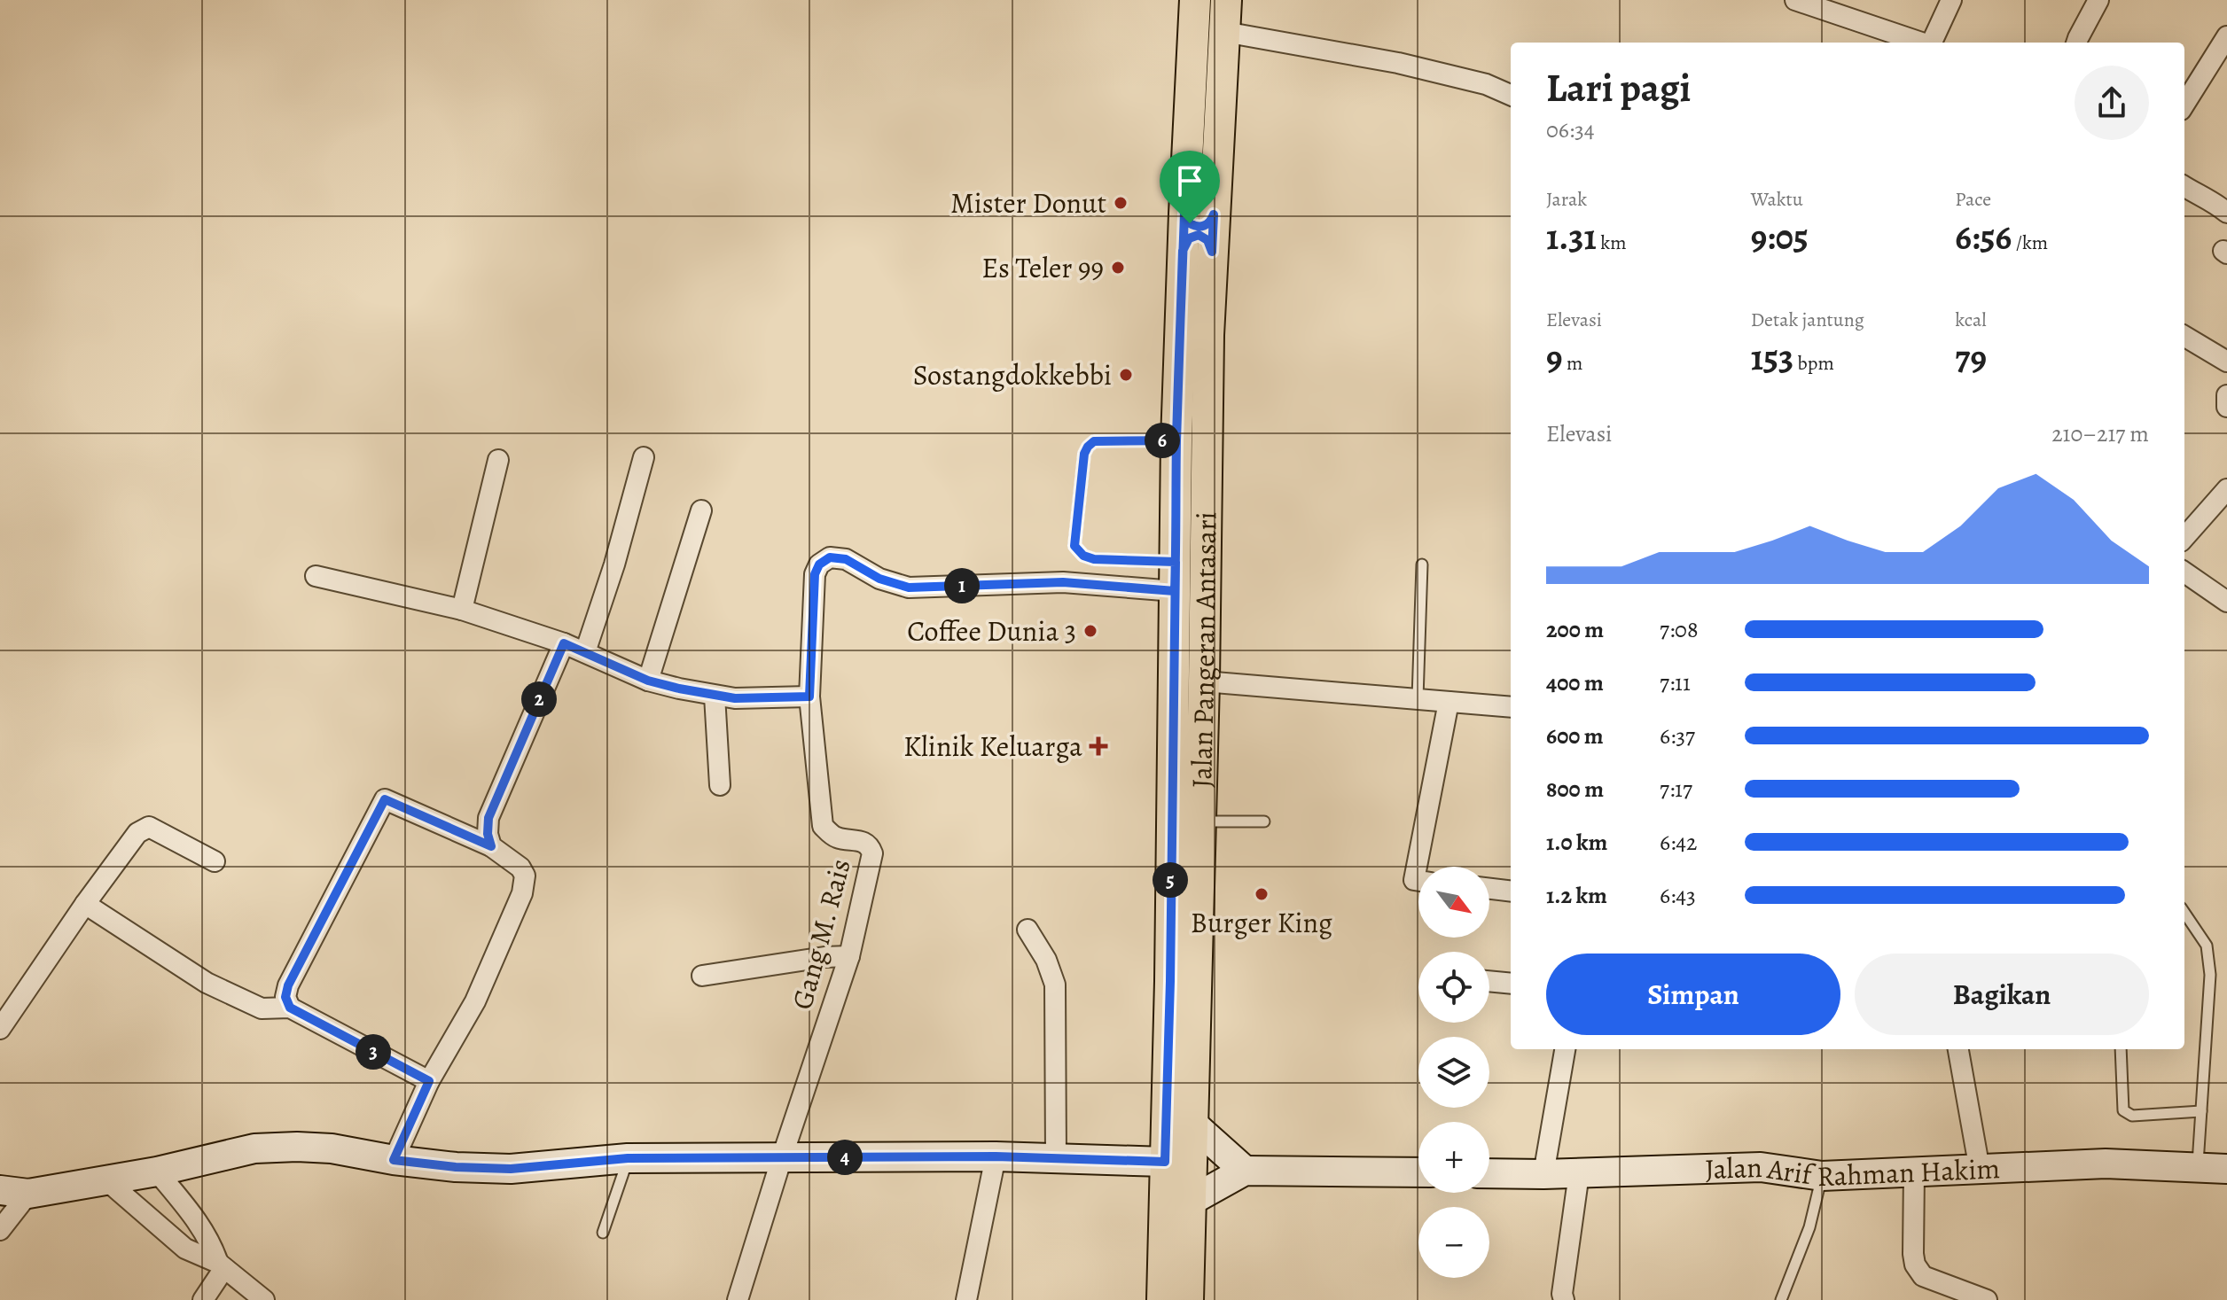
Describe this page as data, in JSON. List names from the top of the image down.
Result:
{
  "streets": {
    "main road": ["Jalan Pangeran Antasari"],
    "street": ["Gang M. Rais", "Jalan Arif Rahman Hakim"]
  },
  "crossings": [
    ["Jalan Pangeran Antasari", "Gang M. Rais"]
  ],
  "places": {
    "other": [
      "Mister Donut",
      "Es Teler 99",
      "Sostangdokkebbi",
      "Coffee Dunia 3",
      "Burger King"
    ],
    "health": ["Klinik Keluarga"]
  },
  "north": "bottom right",
  "page": {
    "heading": ["Lari pagi", "06:34"],
    "stats": [
      ["Jarak", "1.31 km"],
      ["Waktu", "9:05"],
      ["Pace", "6:56 /km"],
      ["Elevasi", "9 m"],
      ["Detak jantung", "153 bpm"],
      ["kcal", "79"]
    ],
    "chart": ["Elevasi", "210–217 m"],
    "pins": [
      "6",
      "1",
      "2",
      "5",
      "3",
      "4"
    ],
    "list": [
      {
        "name": "200 m",
        "note": "7:08"
      },
      {
        "name": "400 m",
        "note": "7:11"
      },
      {
        "name": "600 m",
        "note": "6:37"
      },
      {
        "name": "800 m",
        "note": "7:17"
      },
      {
        "name": "1.0 km",
        "note": "6:42"
      },
      {
        "name": "1.2 km",
        "note": "6:43"
      }
    ],
    "map_buttons": ["+", "−"],
    "buttons": ["Simpan", "Bagikan"]
  }
}
